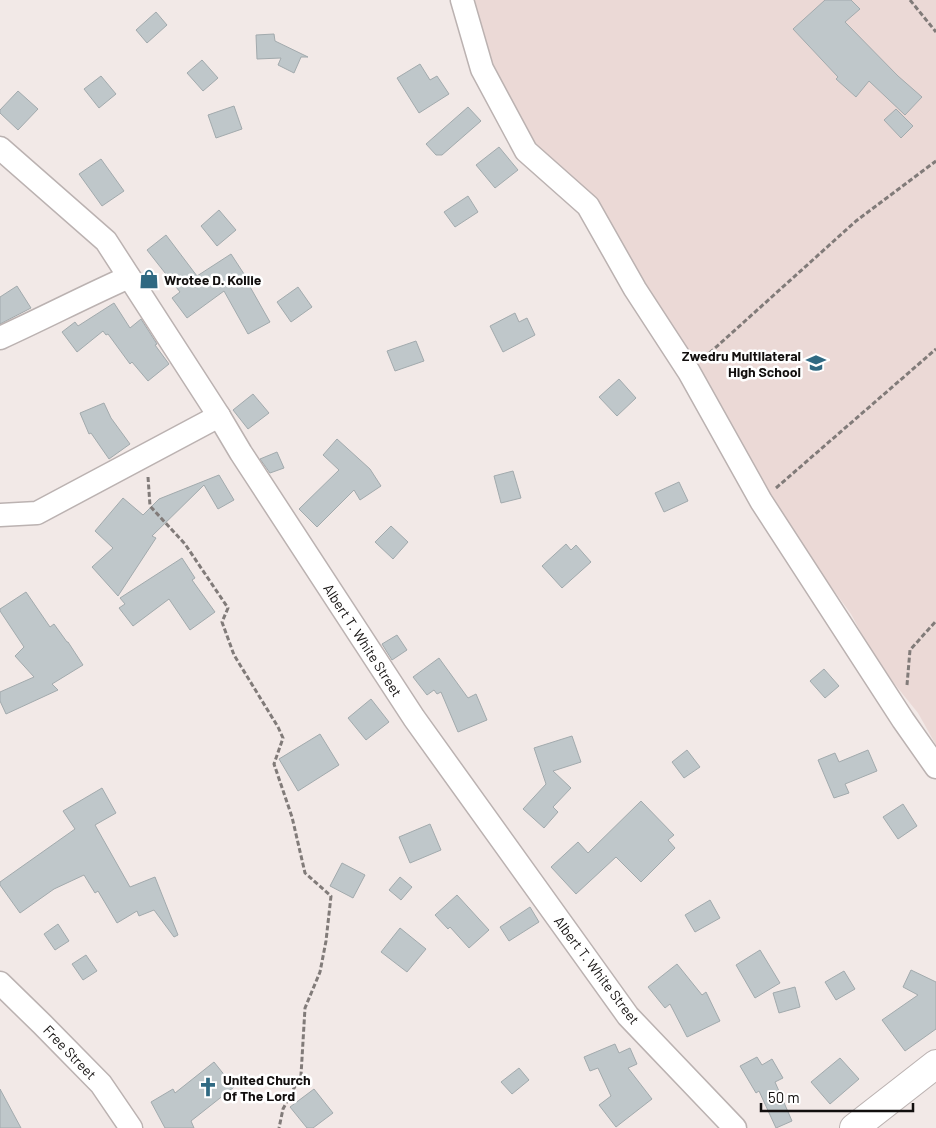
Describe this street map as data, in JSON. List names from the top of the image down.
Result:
{
  "streets": {
    "street": ["Albert T. White Street", "Free Street"]
  },
  "places": {
    "shop": ["Wrotee D. Kollie"],
    "school or university": ["Zwedru Multilateral High School"],
    "church": ["United Church Of The Lord"]
  },
  "scale_bar": "50 m"
}
